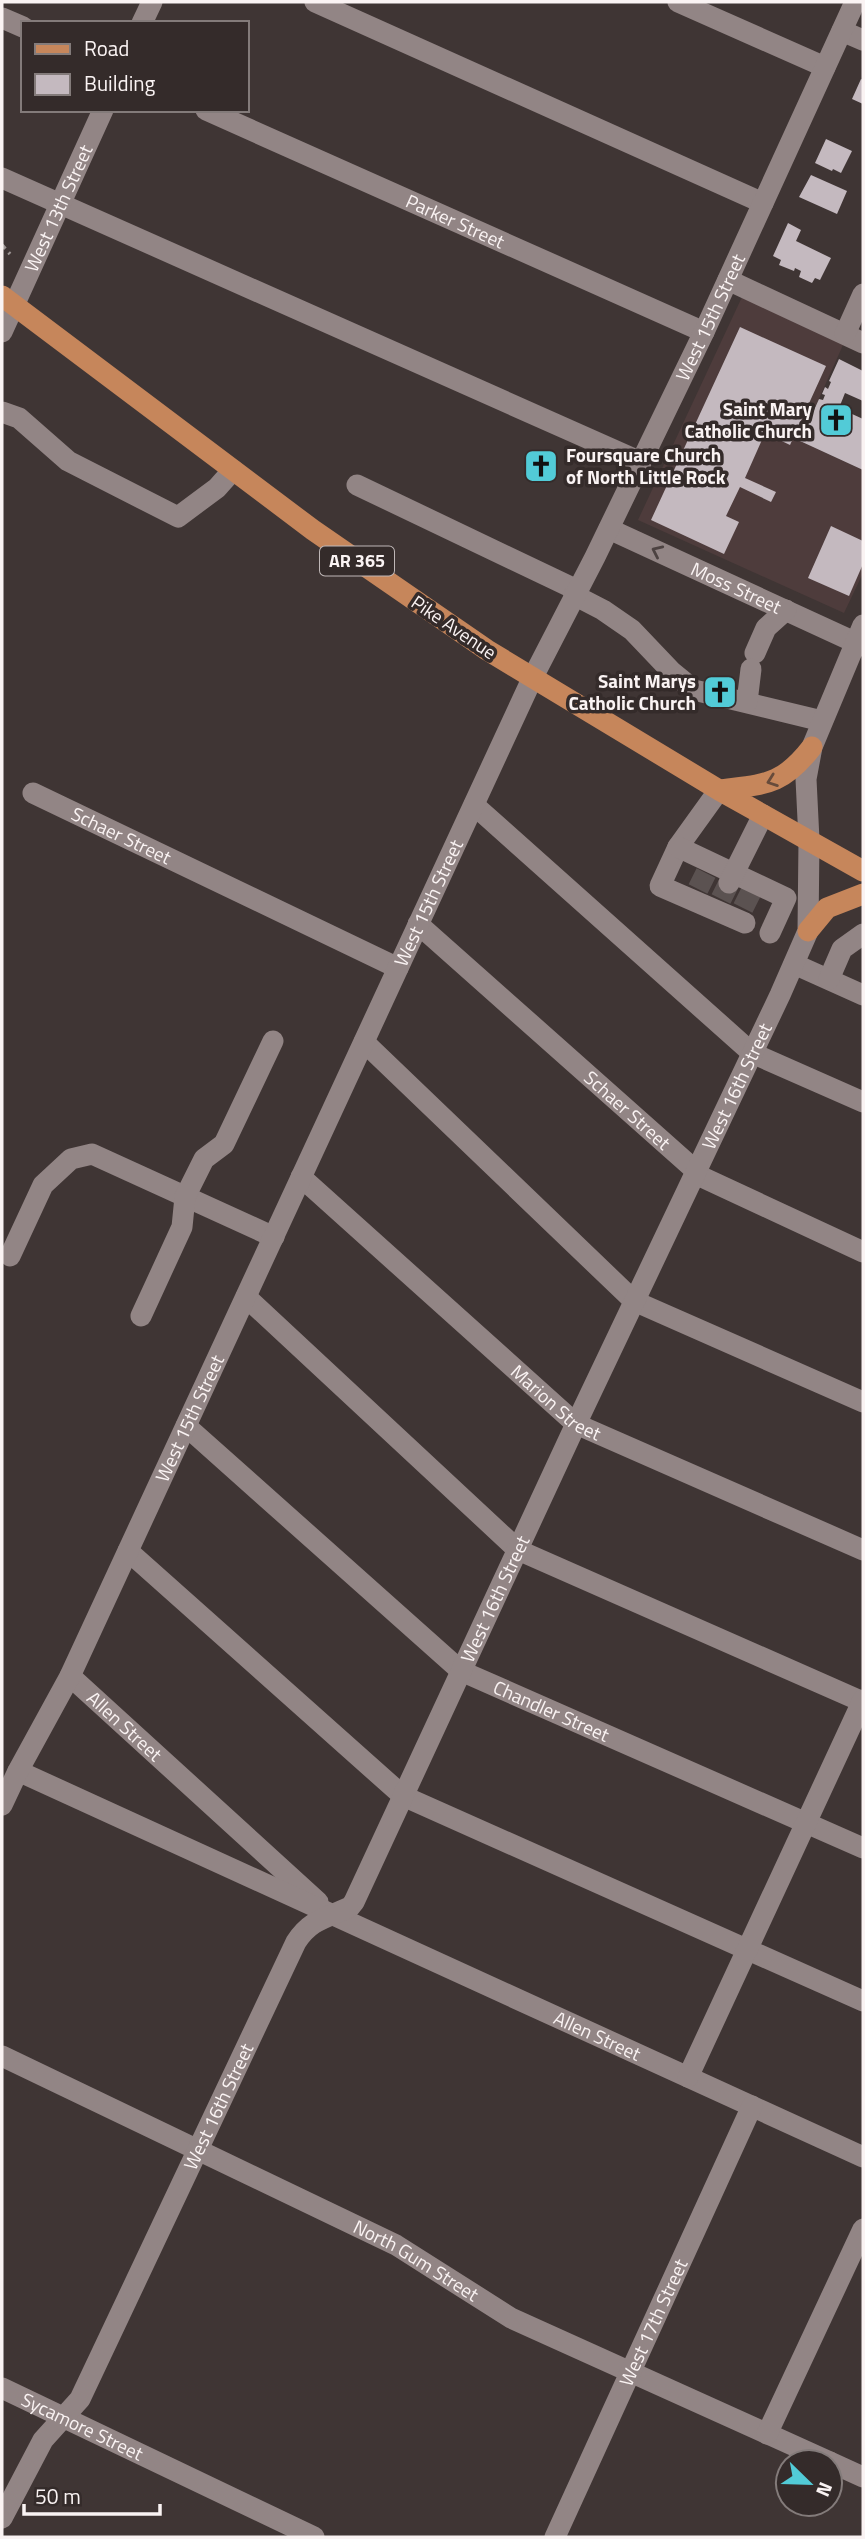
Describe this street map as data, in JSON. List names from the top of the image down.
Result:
{
  "streets": {
    "main road": ["AR 365", "Pike Avenue"],
    "street": [
      "West 13th Street",
      "Parker Street",
      "West 15th Street",
      "Moss Street",
      "Schaer Street",
      "West 16th Street",
      "Marion Street",
      "Chandler Street",
      "Allen Street",
      "North Gum Street",
      "West 17th Street",
      "Sycamore Street"
    ]
  },
  "crossings": [
    ["West 13th Street", "Pike Avenue"],
    ["Parker Street", "West 15th Street"],
    ["West 15th Street", "Moss Street"],
    ["West 15th Street", "Pike Avenue"],
    ["West 15th Street", "Schaer Street"],
    ["West 15th Street", "Marion Street"],
    ["West 15th Street", "Chandler Street"],
    ["West 15th Street", "Allen Street"],
    ["Moss Street", "West 16th Street"],
    ["Pike Avenue", "West 16th Street"],
    ["Schaer Street", "West 16th Street"],
    ["West 16th Street", "Marion Street"],
    ["West 16th Street", "Chandler Street"],
    ["West 16th Street", "Allen Street"],
    ["West 16th Street", "North Gum Street"],
    ["West 16th Street", "Sycamore Street"],
    ["Allen Street", "West 17th Street"],
    ["North Gum Street", "West 17th Street"]
  ],
  "places": {
    "church": ["Saint Mary Catholic Church", "Foursquare Church of North Little Rock", "Saint Marys Catholic Church"]
  },
  "legend": ["Road", "Building"],
  "scale_bar": "50 m",
  "north": "bottom right"
}
